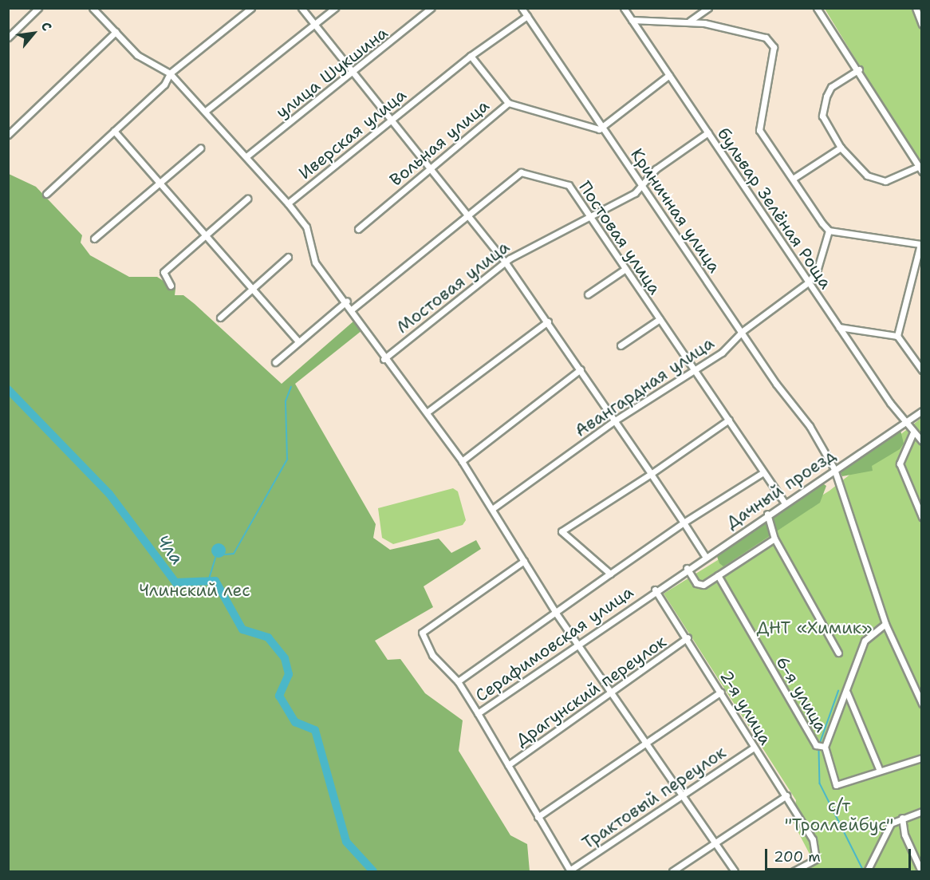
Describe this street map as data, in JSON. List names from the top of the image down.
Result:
{
  "streets": {
    "street": [
      "улица Шукшина",
      "Иверская улица",
      "Вольная улица",
      "бульвар Зелёная Роща",
      "Криничная улица",
      "Постовая улица",
      "Мостовая улица",
      "Авангардная улица",
      "Дачный проезд",
      "Серафимовская улица",
      "Драгунский переулок",
      "6-я улица",
      "2-я улица",
      "Трактовый переулок"
    ]
  },
  "crossings": [
    ["Иверская улица", "Криничная улица"],
    ["Вольная улица", "Криничная улица"],
    ["бульвар Зелёная Роща", "Мостовая улица"],
    ["бульвар Зелёная Роща", "Авангардная улица"],
    ["бульвар Зелёная Роща", "Дачный проезд"],
    ["Криничная улица", "Мостовая улица"],
    ["Криничная улица", "Авангардная улица"],
    ["Криничная улица", "Дачный проезд"],
    ["Криничная улица", "6-я улица"],
    ["Постовая улица", "Мостовая улица"],
    ["Постовая улица", "Авангардная улица"],
    ["Постовая улица", "Дачный проезд"],
    ["Дачный проезд", "Серафимовская улица"],
    ["Дачный проезд", "2-я улица"],
    ["Серафимовская улица", "Драгунский переулок"],
    ["Серафимовская улица", "2-я улица"],
    ["Серафимовская улица", "Трактовый переулок"],
    ["Драгунский переулок", "2-я улица"],
    ["2-я улица", "Трактовый переулок"]
  ],
  "water": ["Чла"],
  "parks": ["Члинский лес", "ДНТ «Химик»", "с/т \"Троллейбус\""],
  "scale_bar": "200 m",
  "north": "top right"
}
